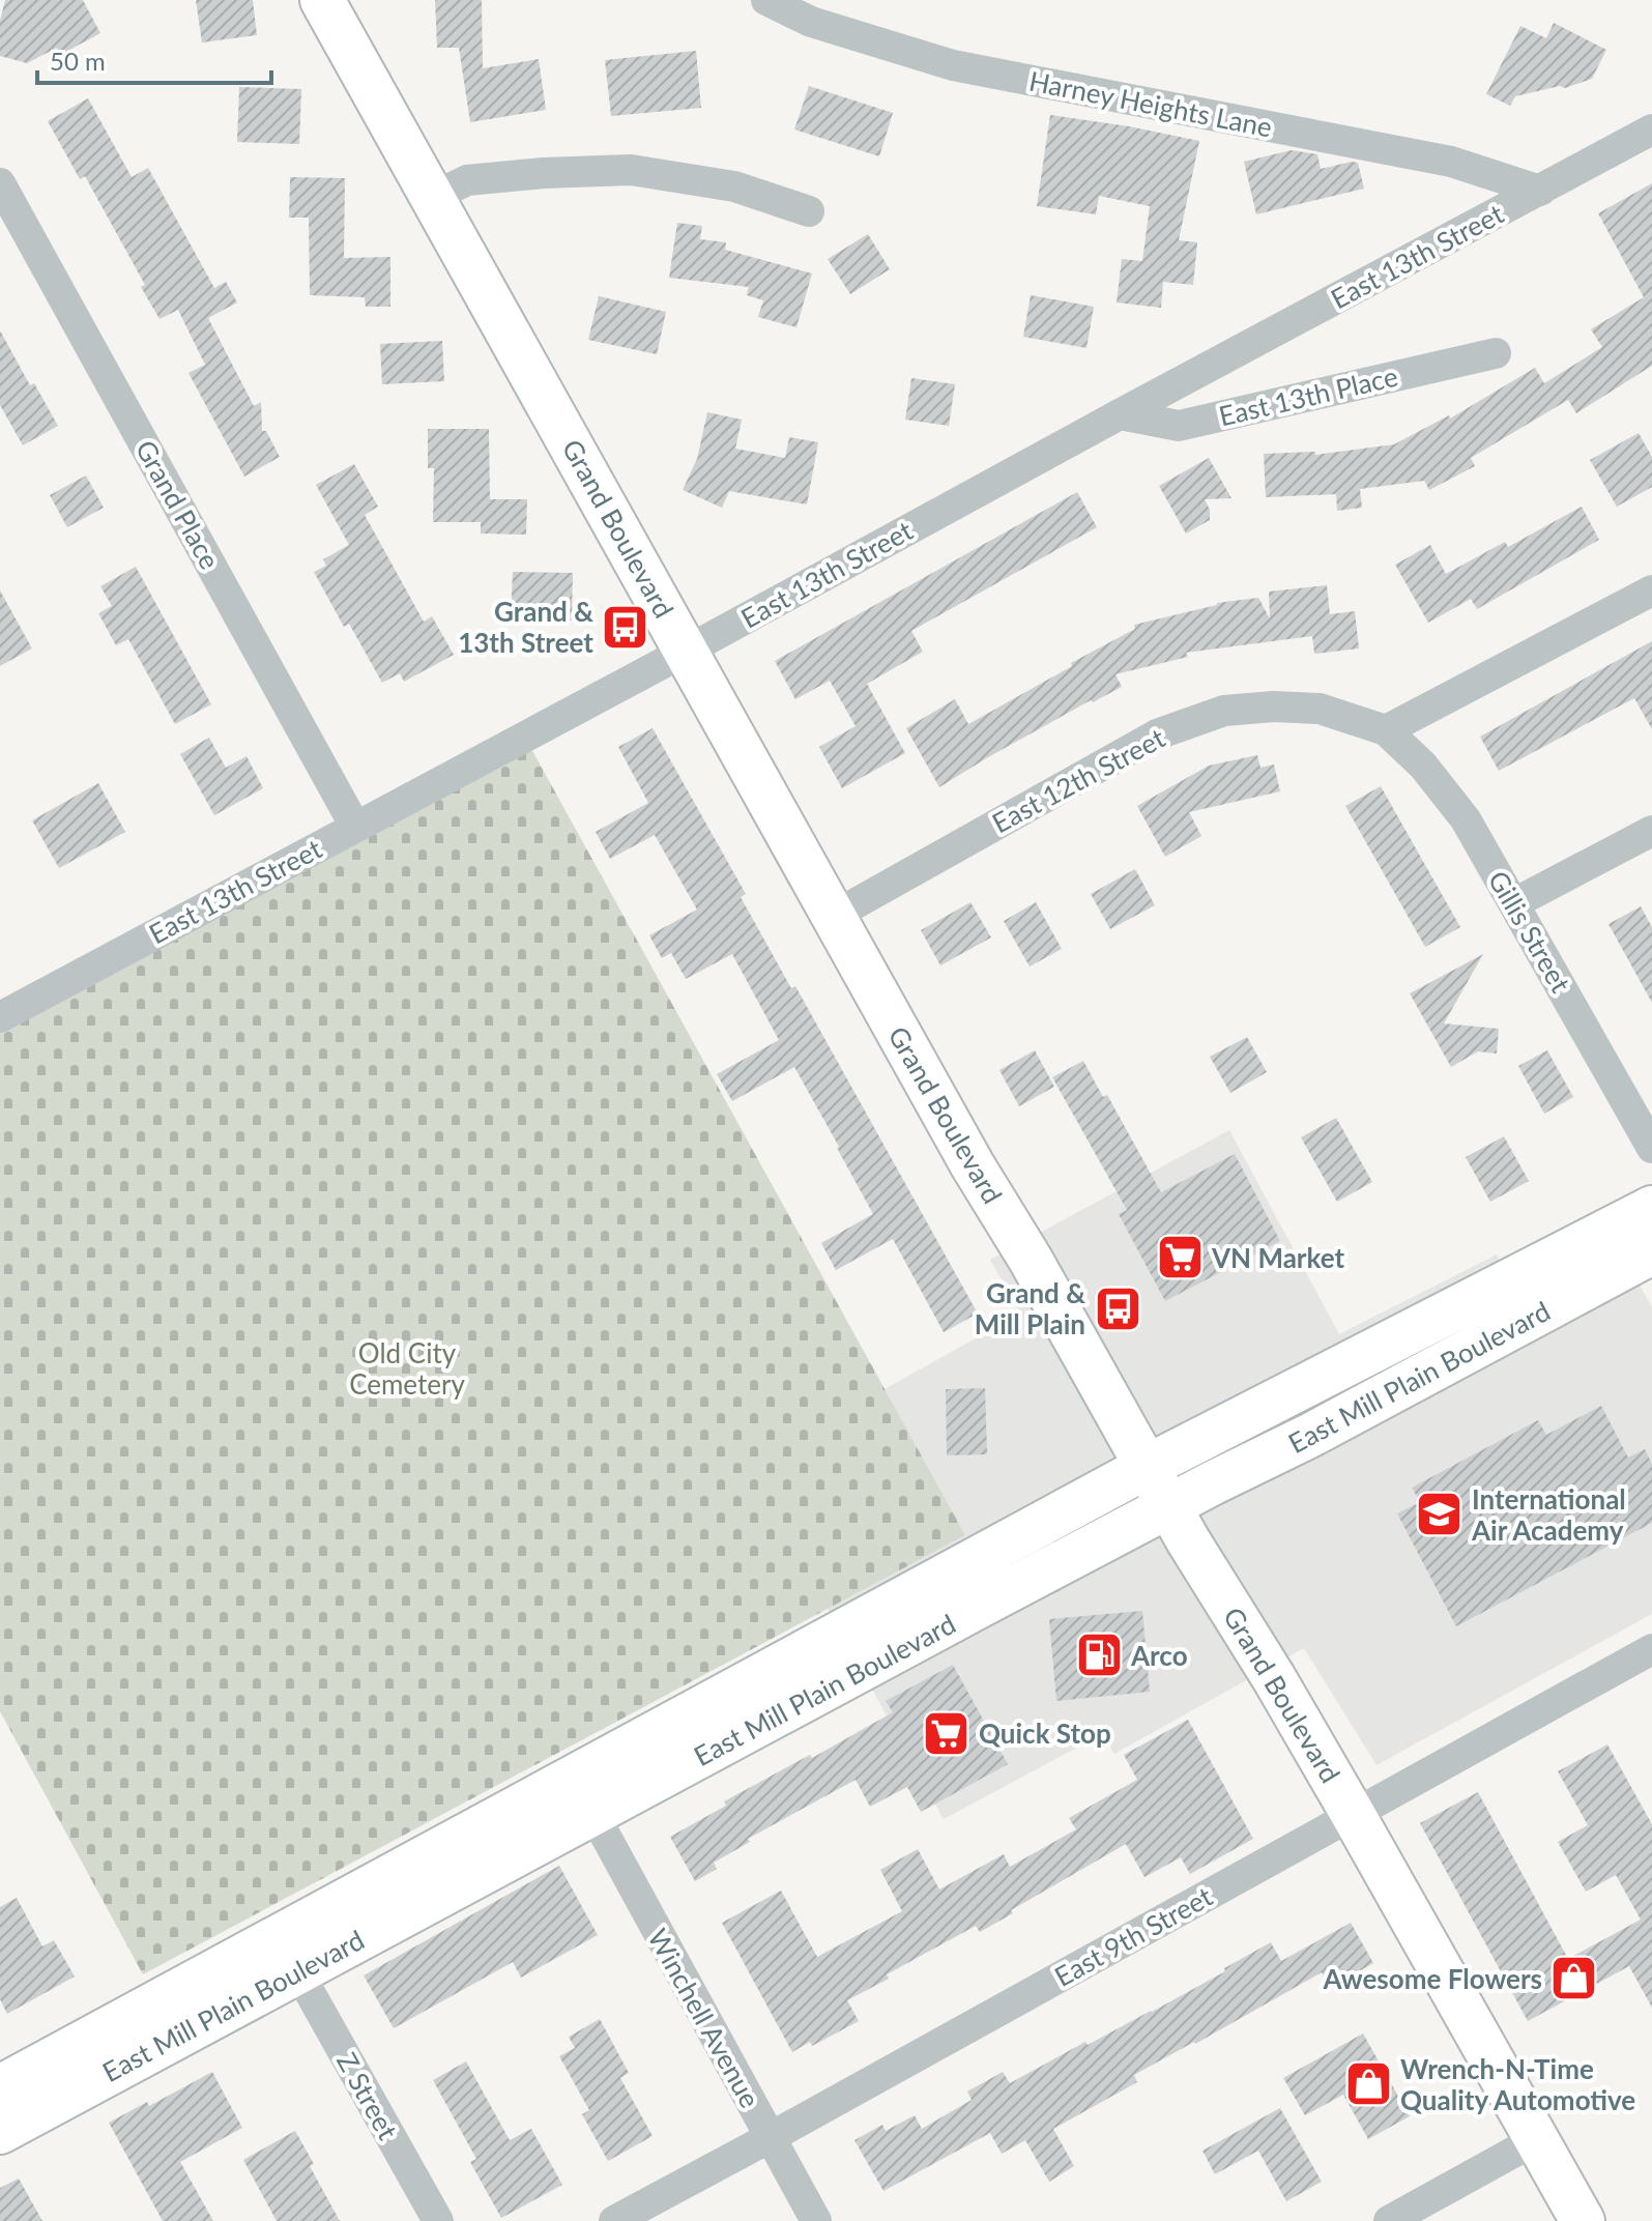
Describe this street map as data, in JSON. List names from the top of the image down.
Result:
{
  "streets": {
    "main road": ["Grand Boulevard", "East Mill Plain Boulevard"],
    "street": [
      "Harney Heights Lane",
      "East 13th Street",
      "East 13th Place",
      "Grand Place",
      "East 12th Street",
      "Gillis Street",
      "East 9th Street",
      "Winchell Avenue",
      "Z Street"
    ]
  },
  "crossings": [
    ["Harney Heights Lane", "East 13th Street"],
    ["East 13th Street", "East 13th Place"],
    ["East 13th Street", "Grand Place"],
    ["East 13th Street", "Grand Boulevard"],
    ["Grand Boulevard", "East 12th Street"],
    ["Grand Boulevard", "East Mill Plain Boulevard"],
    ["Grand Boulevard", "East 9th Street"],
    ["East 12th Street", "Gillis Street"],
    ["East Mill Plain Boulevard", "Winchell Avenue"],
    ["East Mill Plain Boulevard", "Z Street"],
    ["East 9th Street", "Winchell Avenue"]
  ],
  "parks": ["Old City Cemetery"],
  "places": {
    "bus stop": ["Grand & 13th Street", "Grand & Mill Plain"],
    "supermarket": ["VN Market", "Quick Stop"],
    "school or university": ["International Air Academy"],
    "fuel station": ["Arco"],
    "shop": ["Awesome Flowers", "Wrench-N-Time Quality Automotive"]
  },
  "scale_bar": "50 m"
}
